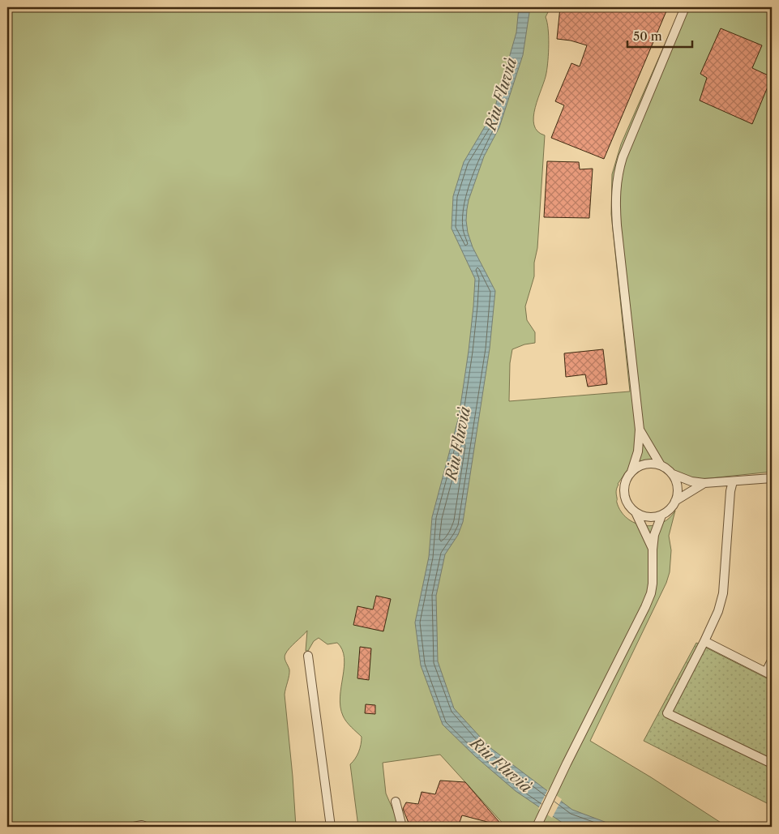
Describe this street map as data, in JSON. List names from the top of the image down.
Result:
{
  "water": ["Riu Fluvià"],
  "scale_bar": "50 m"
}
